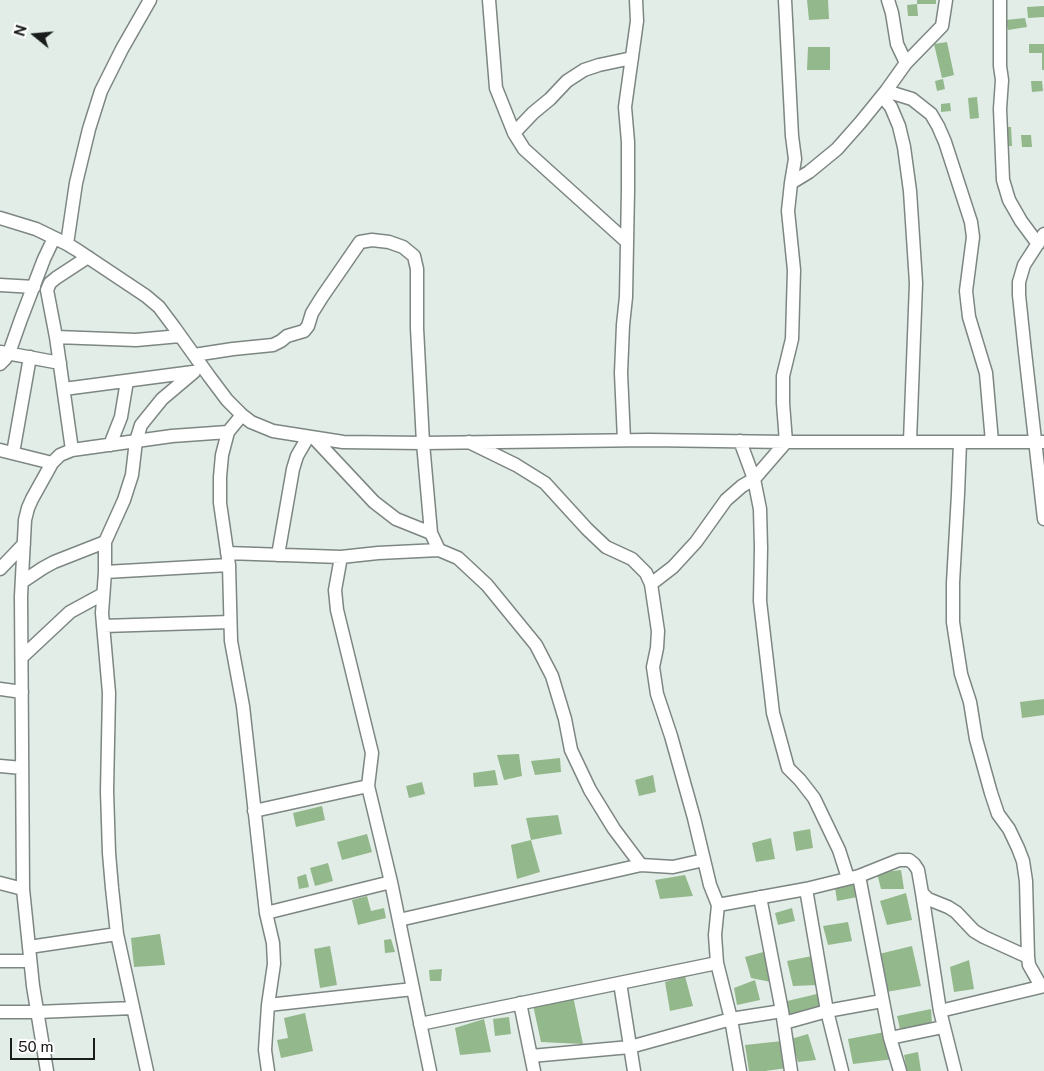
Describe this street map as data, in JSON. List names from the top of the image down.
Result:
{
  "scale_bar": "50 m",
  "north": "left"
}
